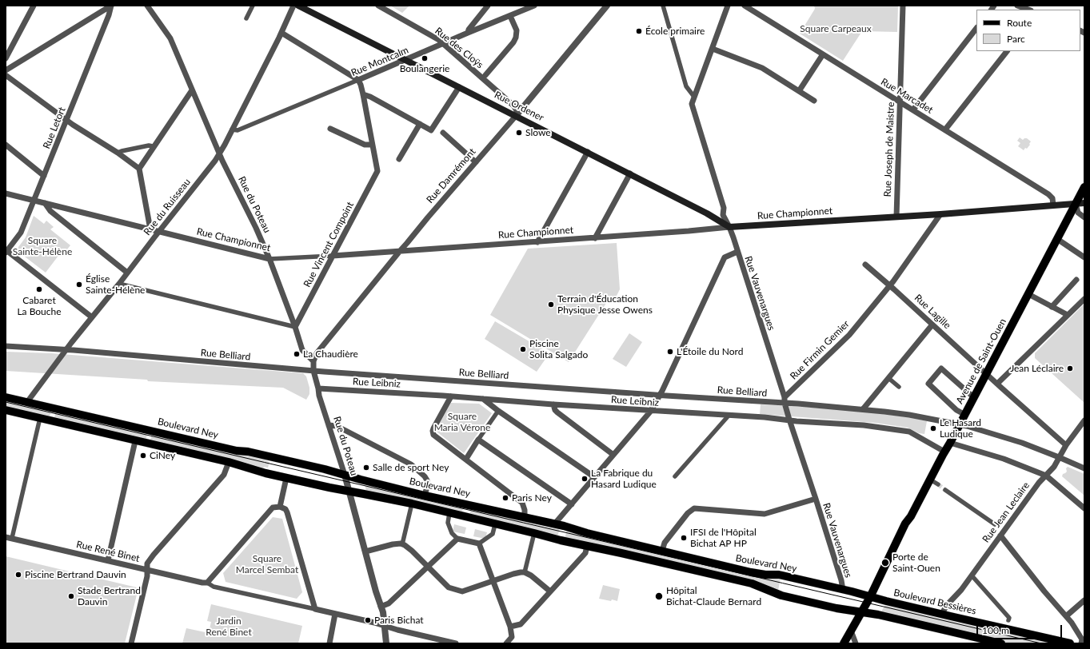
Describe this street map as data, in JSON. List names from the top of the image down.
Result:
{
  "streets": {
    "main road": [
      "Rue Ordener",
      "Rue Championnet",
      "Avenue de Saint-Ouen",
      "Boulevard Ney",
      "Boulevard Bessières"
    ],
    "street": [
      "Rue des Cloÿs",
      "Rue Montcalm",
      "Rue Marcadet",
      "Rue Letort",
      "Rue Joseph de Maistre",
      "Rue Damrémont",
      "Rue du Poteau",
      "Rue du Ruisseau",
      "Rue Vincent Compoint",
      "Rue Vauvenargues",
      "Rue Lagille",
      "Rue Firmin Gemier",
      "Rue Belliard",
      "Rue Leibniz",
      "Rue Jean Leclaire",
      "Rue René Binet"
    ]
  },
  "crossings": [
    ["Rue des Cloÿs", "Rue Montcalm"],
    ["Rue des Cloÿs", "Rue Ordener"],
    ["Rue des Cloÿs", "Rue Damrémont"],
    ["Rue Montcalm", "Rue Ordener"],
    ["Rue Montcalm", "Rue du Ruisseau"],
    ["Rue Marcadet", "Rue Joseph de Maistre"],
    ["Rue Marcadet", "Rue Championnet"],
    ["Rue Ordener", "Rue Damrémont"],
    ["Rue Ordener", "Rue Championnet"],
    ["Rue Ordener", "Rue Vauvenargues"],
    ["Rue Letort", "Rue Championnet"],
    ["Rue Joseph de Maistre", "Rue Championnet"],
    ["Rue Damrémont", "Rue du Poteau"],
    ["Rue Damrémont", "Rue Championnet"],
    ["Rue du Poteau", "Rue du Ruisseau"],
    ["Rue du Poteau", "Rue Championnet"],
    ["Rue du Poteau", "Rue Vincent Compoint"],
    ["Rue du Poteau", "Rue Belliard"],
    ["Rue du Poteau", "Rue Leibniz"],
    ["Rue du Poteau", "Boulevard Ney"],
    ["Rue du Ruisseau", "Rue Championnet"],
    ["Rue du Ruisseau", "Rue Belliard"],
    ["Rue du Ruisseau", "Boulevard Ney"],
    ["Rue Championnet", "Rue Vincent Compoint"],
    ["Rue Championnet", "Rue Vauvenargues"],
    ["Rue Championnet", "Rue Firmin Gemier"],
    ["Rue Championnet", "Avenue de Saint-Ouen"],
    ["Rue Vauvenargues", "Rue Firmin Gemier"],
    ["Rue Vauvenargues", "Rue Belliard"],
    ["Rue Vauvenargues", "Rue Leibniz"],
    ["Rue Vauvenargues", "Boulevard Ney"],
    ["Rue Lagille", "Rue Firmin Gemier"],
    ["Rue Lagille", "Avenue de Saint-Ouen"],
    ["Rue Lagille", "Rue Jean Leclaire"],
    ["Rue Firmin Gemier", "Rue Belliard"],
    ["Rue Belliard", "Avenue de Saint-Ouen"],
    ["Rue Belliard", "Rue Jean Leclaire"],
    ["Avenue de Saint-Ouen", "Rue Leibniz"],
    ["Avenue de Saint-Ouen", "Boulevard Ney"],
    ["Avenue de Saint-Ouen", "Boulevard Bessières"],
    ["Boulevard Ney", "Boulevard Bessières"],
    ["Rue Jean Leclaire", "Boulevard Bessières"]
  ],
  "parks": [
    "Square Carpeaux",
    "Square Sainte-Hélène",
    "Square Maria Vérone",
    "Square Marcel Sembat",
    "Jardin René Binet"
  ],
  "places": [
    "École primaire",
    "Boulangerie",
    "Slowe",
    "Église Sainte-Hélène",
    "Cabaret La Bouche",
    "Terrain d'Éducation Physique Jesse Owens",
    "Piscine Solita Salgado",
    "L'Étoile du Nord",
    "La Chaudière",
    "Jean Léclaire",
    "Le Hasard Ludique",
    "CiNey",
    "Salle de sport Ney",
    "La Fabrique du Hasard Ludique",
    "Paris Ney",
    "IFSI de l'Hôpital Bichat AP HP",
    "Porte de Saint-Ouen",
    "Piscine Bertrand Dauvin",
    "Stade Bertrand Dauvin",
    "Hôpital Bichat-Claude Bernard",
    "Paris Bichat"
  ],
  "legend": ["Route", "Parc"],
  "scale_bar": "100 m"
}
